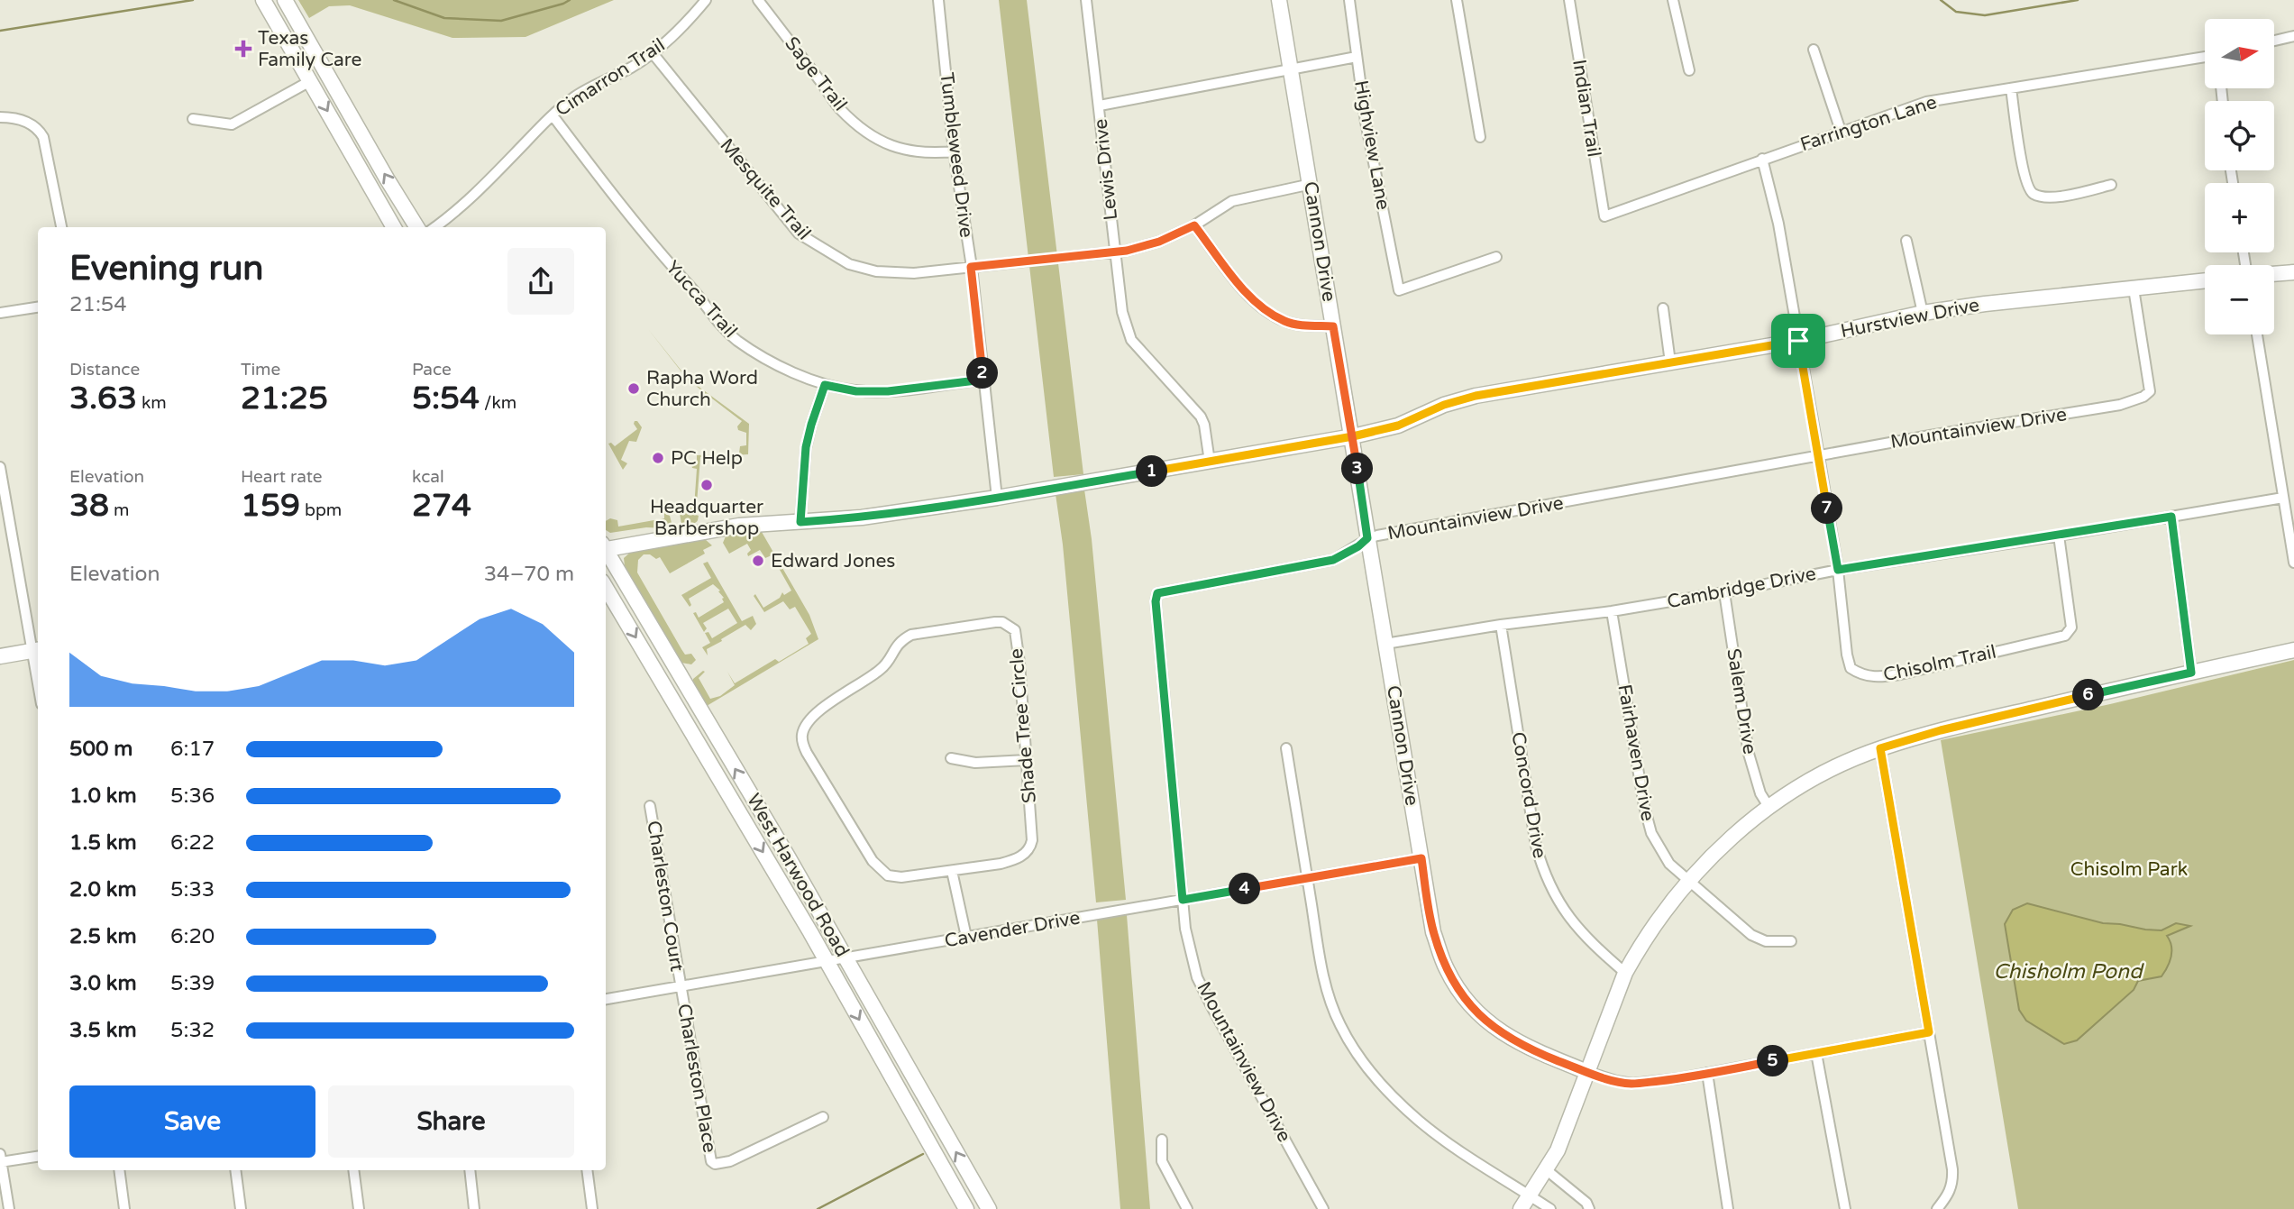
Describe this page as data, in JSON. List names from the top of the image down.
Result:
{
  "streets": {
    "main road": ["Cannon Drive", "Hurstview Drive", "West Harwood Road"],
    "street": [
      "Sage Trail",
      "Cimarron Trail",
      "Indian Trail",
      "Farrington Lane",
      "Highview Lane",
      "Tumbleweed Drive",
      "Lewis Drive",
      "Mesquite Trail",
      "Yucca Trail",
      "Mountainview Drive",
      "Cambridge Drive",
      "Chisolm Trail",
      "Salem Drive",
      "Shade Tree Circle",
      "Fairhaven Drive",
      "Concord Drive",
      "Charleston Court",
      "Cavender Drive",
      "Charleston Place"
    ]
  },
  "crossings": [
    ["Sage Trail", "Tumbleweed Drive"],
    ["Cimarron Trail", "Mesquite Trail"],
    ["Cimarron Trail", "Yucca Trail"],
    ["Indian Trail", "Farrington Lane"],
    ["Farrington Lane", "Chisolm Trail"],
    ["Tumbleweed Drive", "Mesquite Trail"],
    ["Tumbleweed Drive", "Yucca Trail"],
    ["Tumbleweed Drive", "Hurstview Drive"],
    ["Lewis Drive", "Mesquite Trail"],
    ["Lewis Drive", "Hurstview Drive"],
    ["Mesquite Trail", "Cannon Drive"],
    ["Cannon Drive", "Hurstview Drive"],
    ["Cannon Drive", "Mountainview Drive"],
    ["Cannon Drive", "Cambridge Drive"],
    ["Cannon Drive", "Cavender Drive"],
    ["Hurstview Drive", "Mountainview Drive"],
    ["Hurstview Drive", "Chisolm Trail"],
    ["Mountainview Drive", "Chisolm Trail"],
    ["Mountainview Drive", "Cavender Drive"],
    ["Cambridge Drive", "Chisolm Trail"],
    ["Cambridge Drive", "Salem Drive"],
    ["Cambridge Drive", "Fairhaven Drive"],
    ["Cambridge Drive", "Concord Drive"],
    ["West Harwood Road", "Cavender Drive"],
    ["Charleston Court", "Cavender Drive"],
    ["Charleston Court", "Charleston Place"],
    ["Cavender Drive", "Charleston Place"]
  ],
  "water": ["Chisholm Pond"],
  "parks": ["Chisolm Park"],
  "places": {
    "health": ["Texas Family Care"],
    "other": [
      "Rapha Word Church",
      "PC Help",
      "Headquarter Barbershop",
      "Edward Jones"
    ]
  },
  "north": "right",
  "page": {
    "map_buttons": ["+", "−"],
    "heading": ["Evening run", "21:54"],
    "stats": [
      ["Distance", "3.63 km"],
      ["Time", "21:25"],
      ["Pace", "5:54 /km"],
      ["Elevation", "38 m"],
      ["Heart rate", "159 bpm"],
      ["kcal", "274"]
    ],
    "pins": [
      "2",
      "3",
      "1",
      "7",
      "6",
      "4",
      "5"
    ],
    "chart": ["Elevation", "34–70 m"],
    "list": [
      {
        "name": "500 m",
        "note": "6:17"
      },
      {
        "name": "1.0 km",
        "note": "5:36"
      },
      {
        "name": "1.5 km",
        "note": "6:22"
      },
      {
        "name": "2.0 km",
        "note": "5:33"
      },
      {
        "name": "2.5 km",
        "note": "6:20"
      },
      {
        "name": "3.0 km",
        "note": "5:39"
      },
      {
        "name": "3.5 km",
        "note": "5:32"
      }
    ],
    "buttons": ["Save", "Share"]
  }
}
